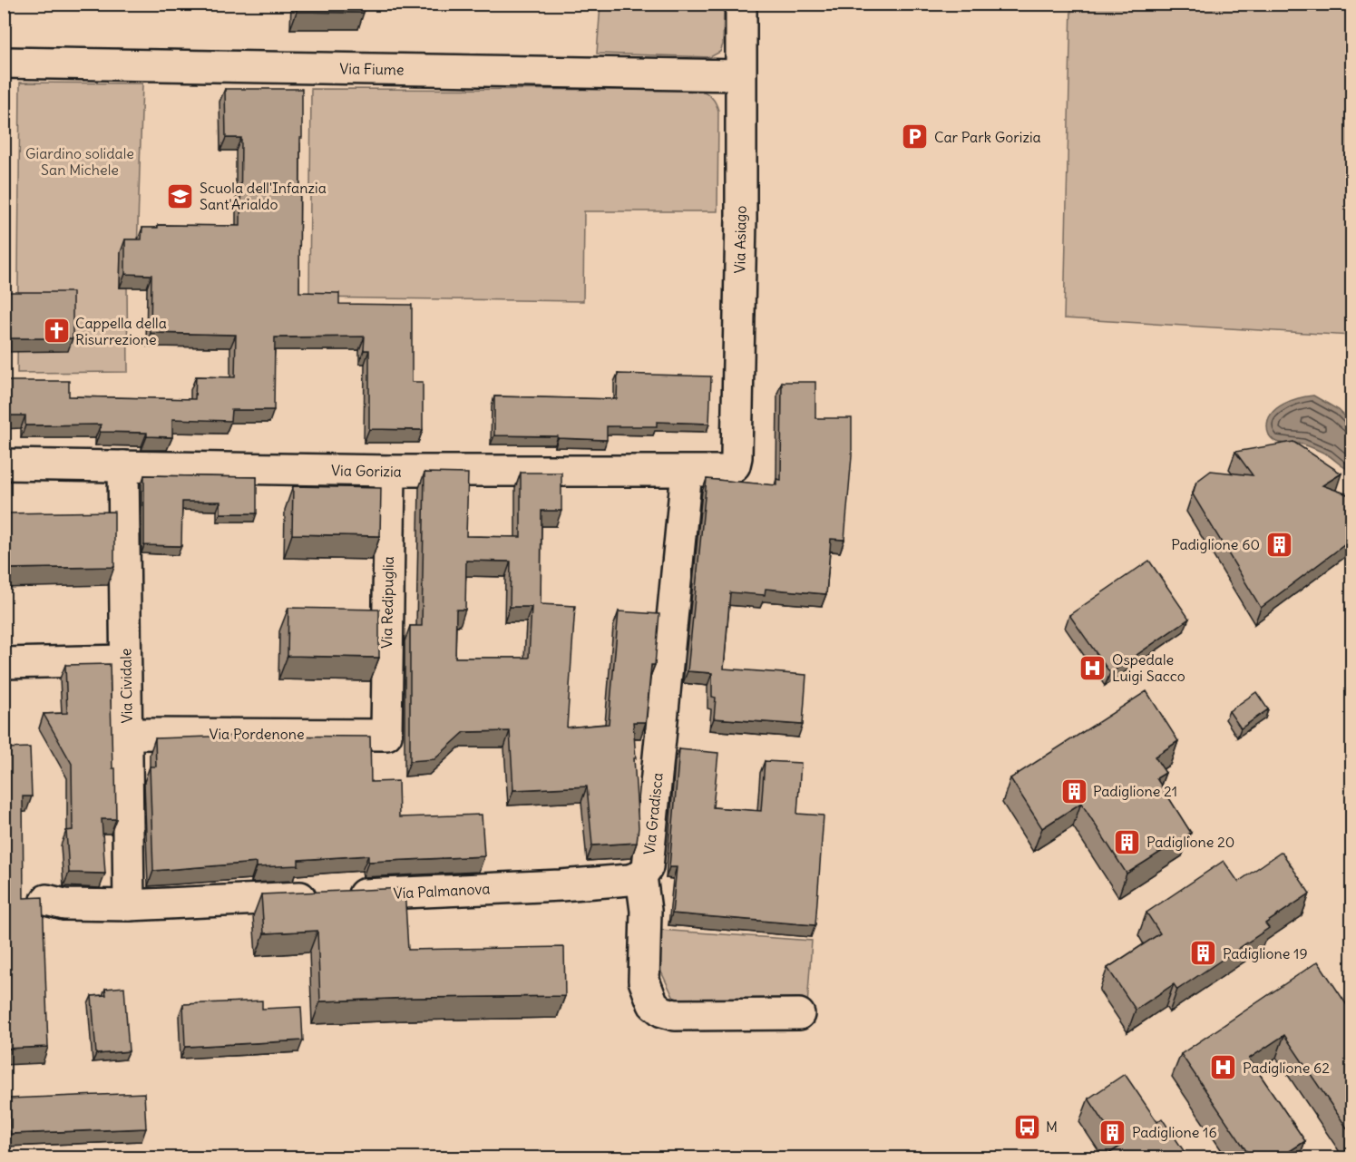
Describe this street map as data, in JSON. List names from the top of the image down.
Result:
{
  "streets": {
    "street": [
      "Via Fiume",
      "Via Asiago",
      "Via Gorizia",
      "Via Redipuglia",
      "Via Cividale",
      "Via Pordenone",
      "Via Gradisca",
      "Via Palmanova"
    ]
  },
  "crossings": [
    ["Via Fiume", "Via Asiago"],
    ["Via Asiago", "Via Gorizia"],
    ["Via Gorizia", "Via Redipuglia"],
    ["Via Gorizia", "Via Cividale"],
    ["Via Gorizia", "Via Gradisca"],
    ["Via Redipuglia", "Via Pordenone"],
    ["Via Cividale", "Via Pordenone"],
    ["Via Cividale", "Via Palmanova"],
    ["Via Gradisca", "Via Palmanova"]
  ],
  "parks": ["Giardino solidale San Michele"],
  "places": {
    "parking": ["Car Park Gorizia"],
    "school or university": ["Scuola dell'Infanzia Sant'Arialdo"],
    "church": ["Cappella della Risurrezione"],
    "building": [
      "Padiglione 60",
      "Padiglione 21",
      "Padiglione 20",
      "Padiglione 19",
      "Padiglione 16"
    ],
    "hospital": ["Ospedale Luigi Sacco", "Padiglione 62"],
    "bus stop": ["M"]
  }
}
